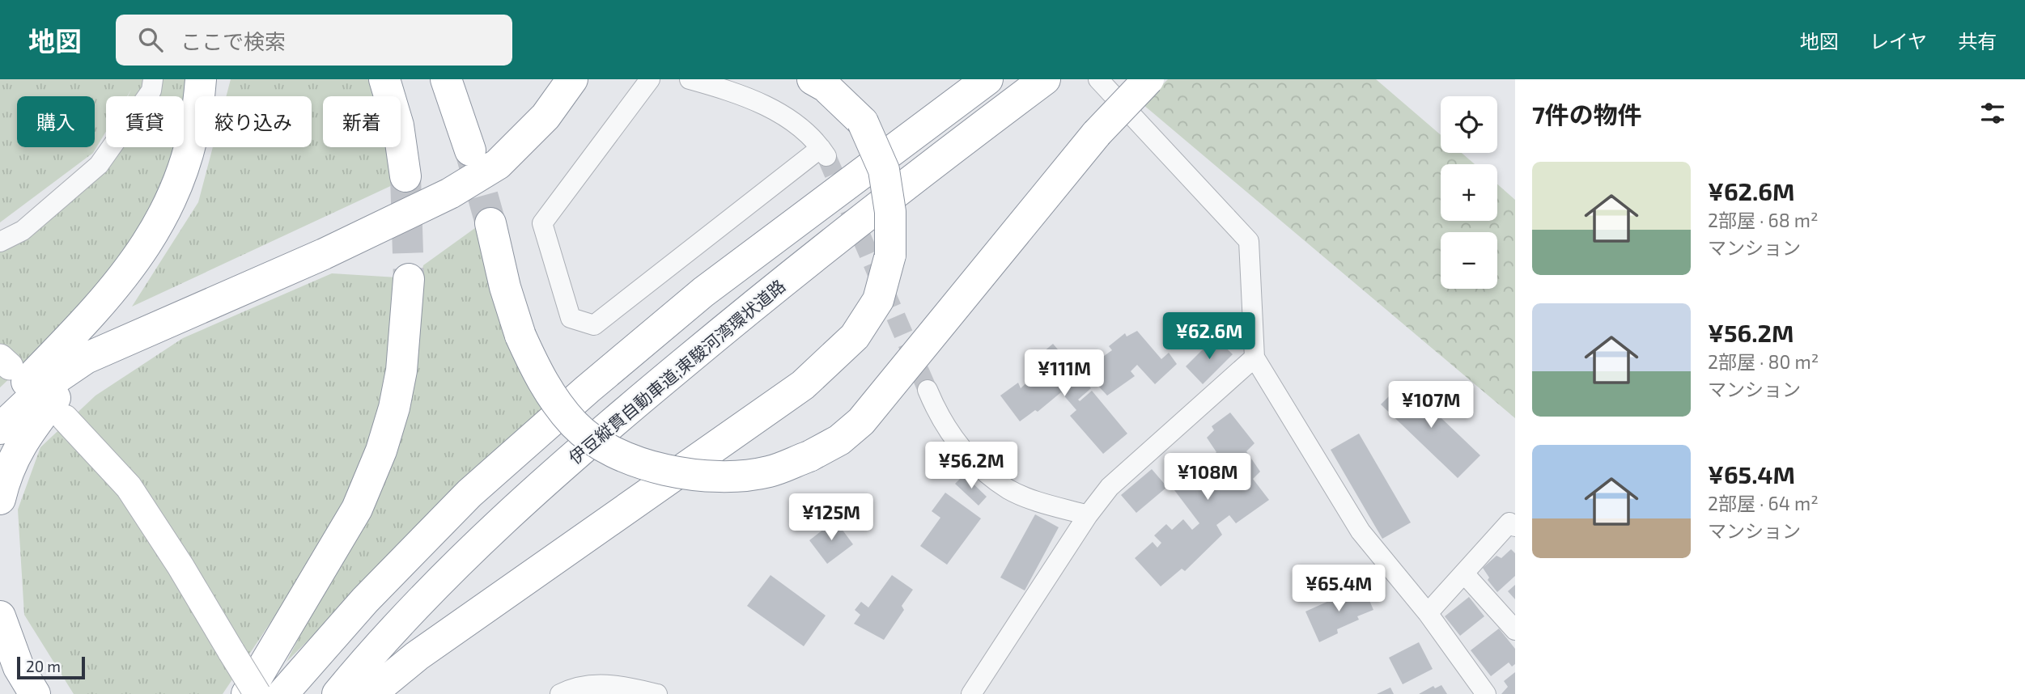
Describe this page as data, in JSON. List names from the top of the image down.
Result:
{
  "streets": {
    "highway": ["伊豆縦貫自動車道;東駿河湾環状道路"]
  },
  "scale_bar": "20 m",
  "page": {
    "header": "地図",
    "search": "ここで検索",
    "nav": ["地図", "レイヤ", "共有"],
    "heading": "7件の物件",
    "map_buttons": ["+", "−"],
    "chip": [
      "購入",
      "賃貸",
      "絞り込み",
      "新着"
    ],
    "list": [
      {
        "name": "¥62.6M",
        "note": "2部屋 · 68 m² · マンション"
      },
      {
        "name": "¥56.2M",
        "note": "2部屋 · 80 m² · マンション"
      },
      {
        "name": "¥65.4M",
        "note": "2部屋 · 64 m² · マンション"
      }
    ],
    "price": [
      "¥62.6M",
      "¥111M",
      "¥107M",
      "¥56.2M",
      "¥108M",
      "¥125M",
      "¥65.4M"
    ],
    "scale": "20 m"
  }
}
